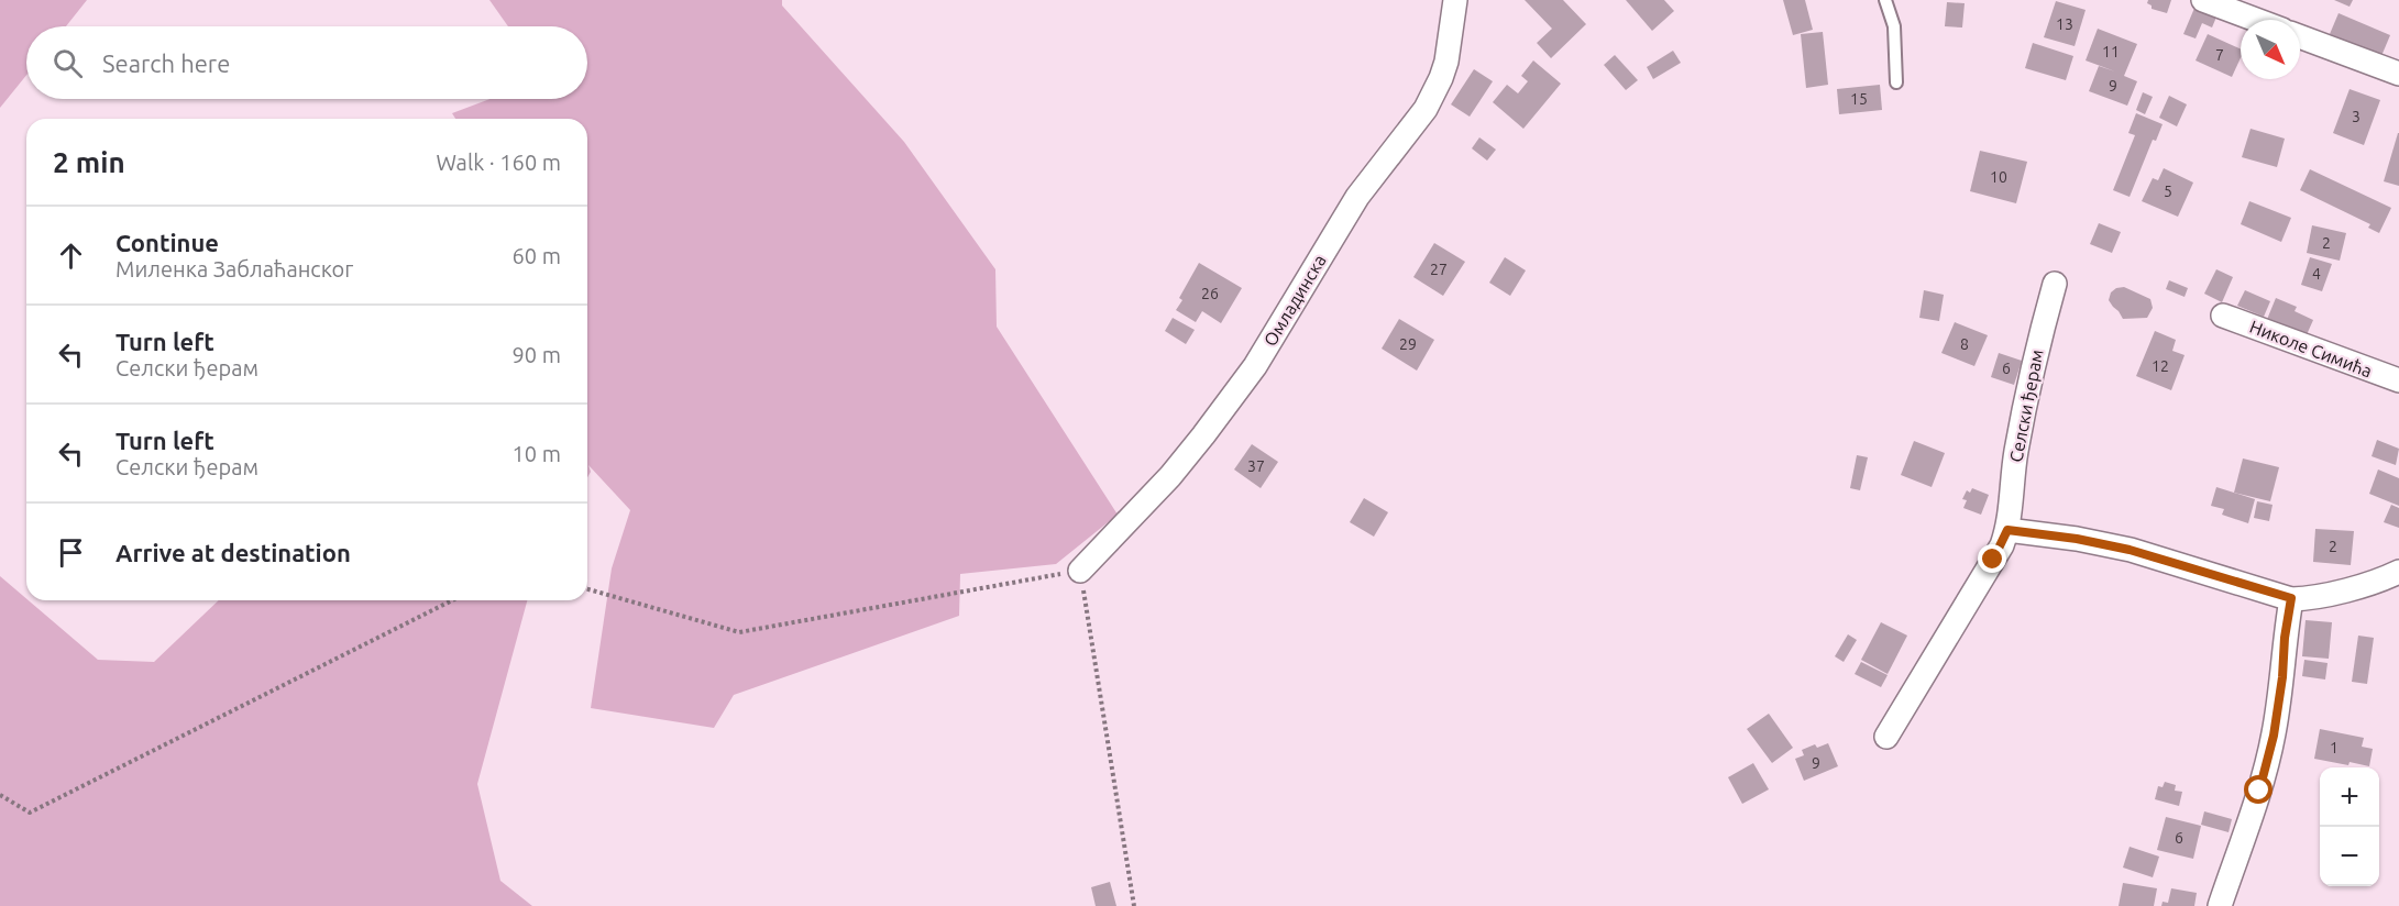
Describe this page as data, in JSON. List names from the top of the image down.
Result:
{
  "streets": {
    "street": ["Омладинска", "Николе Симића", "Селски ђерам"]
  },
  "house_numbers": [
    "13",
    "11",
    "7",
    "9",
    "15",
    "3",
    "10",
    "5",
    "2",
    "27",
    "4",
    "26",
    "29",
    "8",
    "12",
    "6",
    "37",
    "2",
    "1",
    "9",
    "6"
  ],
  "north": "bottom right",
  "page": {
    "search": "Search here",
    "heading": ["2 min", "Walk · 160 m"],
    "list": [
      ["Continue", "Миленка Заблаћанског", "60 m"],
      ["Turn left", "Селски ђерам", "90 m"],
      ["Turn left", "Селски ђерам", "10 m"],
      "Arrive at destination"
    ],
    "map_buttons": ["+", "−"]
  }
}
